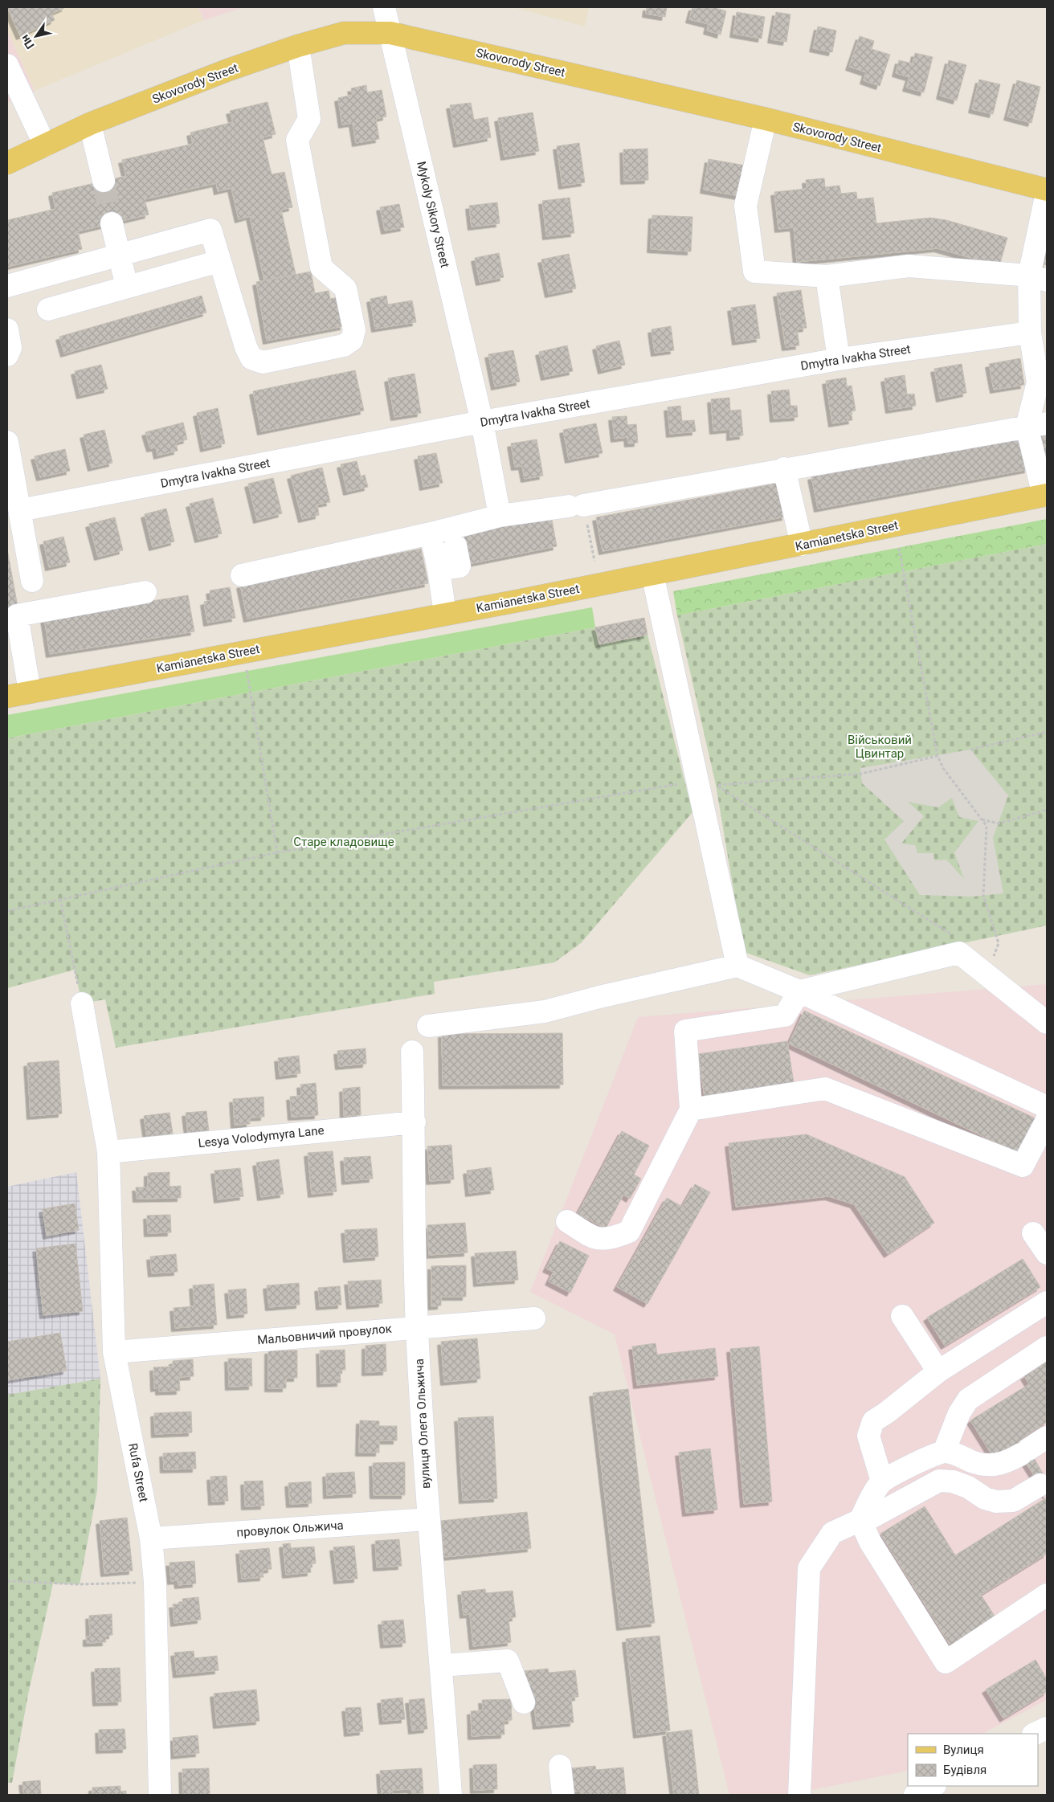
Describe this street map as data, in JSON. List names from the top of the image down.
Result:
{
  "streets": {
    "main road": ["Skovorody Street", "Kamianetska Street"],
    "street": [
      "Mykoly Sikory Street",
      "Dmytra Ivakha Street",
      "Lesya Volodymyra Lane",
      "Мальовничий провулок",
      "вулиця Олега Ольжича",
      "Rufa Street",
      "провулок Ольжича"
    ]
  },
  "crossings": [
    ["Skovorody Street", "Mykoly Sikory Street"],
    ["Mykoly Sikory Street", "Dmytra Ivakha Street"],
    ["Lesya Volodymyra Lane", "вулиця Олега Ольжича"],
    ["Lesya Volodymyra Lane", "Rufa Street"],
    ["Мальовничий провулок", "вулиця Олега Ольжича"],
    ["Мальовничий провулок", "Rufa Street"],
    ["вулиця Олега Ольжича", "провулок Ольжича"],
    ["Rufa Street", "провулок Ольжича"]
  ],
  "parks": ["Військовий Цвинтар", "Старе кладовище"],
  "legend": ["Вулиця", "Будівля"],
  "north": "bottom left"
}
